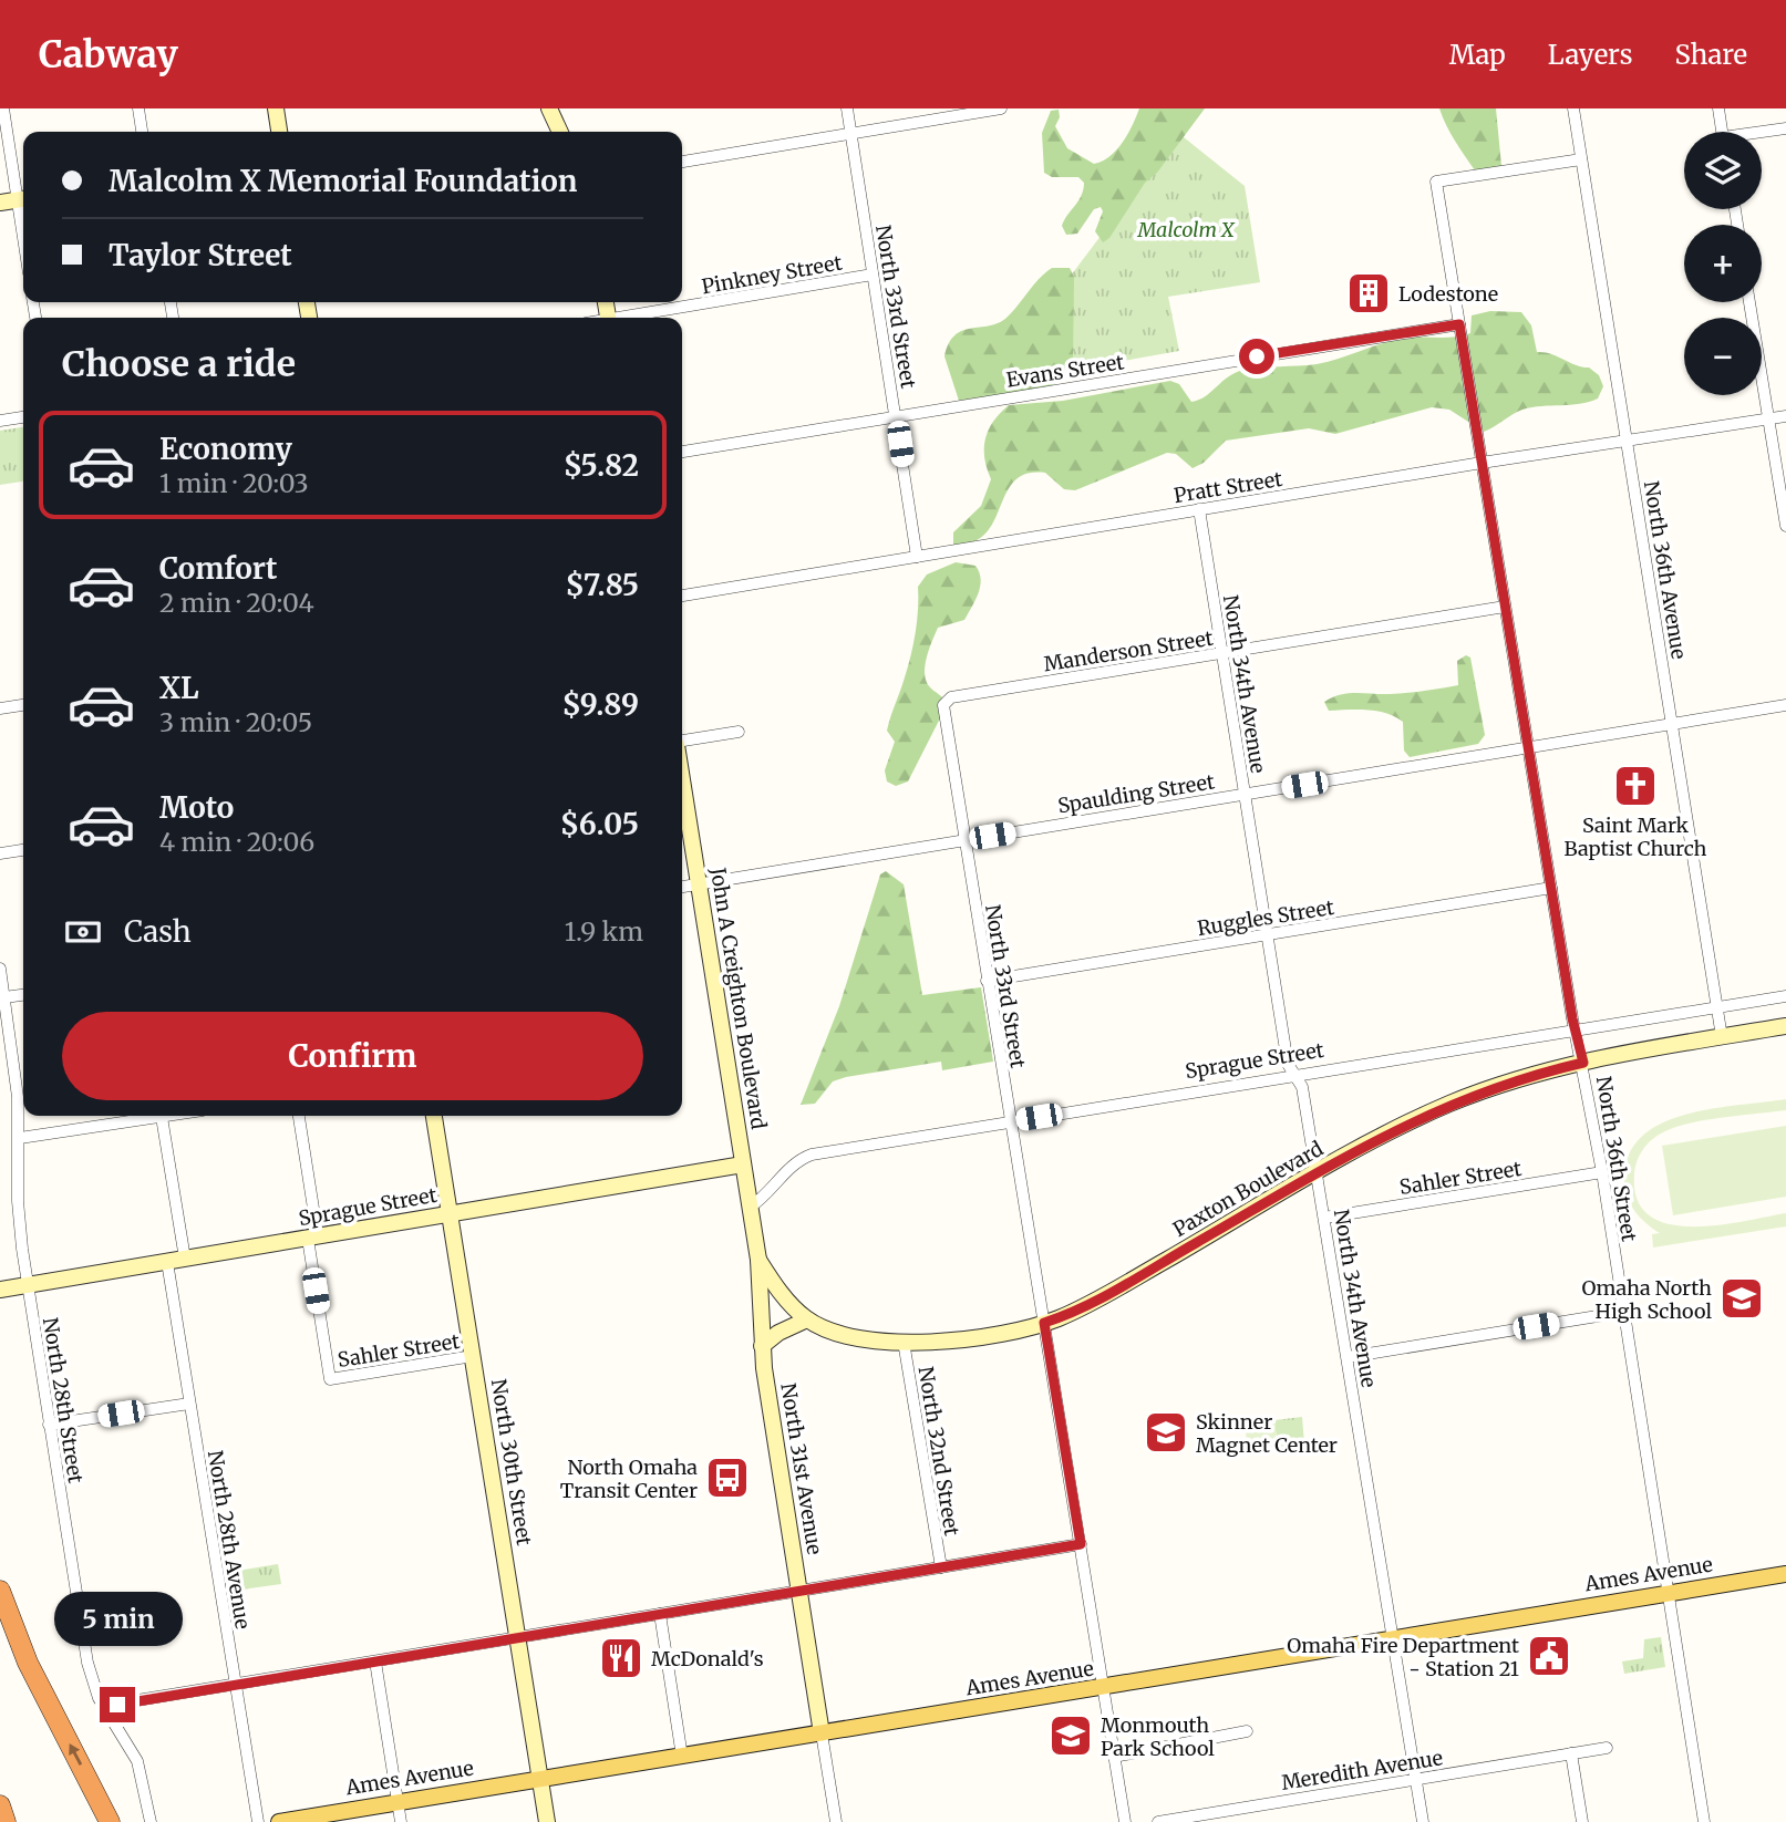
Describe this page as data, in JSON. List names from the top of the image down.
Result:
{
  "streets": {
    "main road": ["Ames Avenue"],
    "street": [
      "Pinkney Street",
      "North 33rd Street",
      "Evans Street",
      "Pratt Street",
      "North 36th Avenue",
      "Manderson Street",
      "North 34th Avenue",
      "Spaulding Street",
      "Ruggles Street",
      "John A Creighton Boulevard",
      "Sprague Street",
      "North 36th Street",
      "Sahler Street",
      "Paxton Boulevard",
      "North 28th Street",
      "North 32nd Street",
      "North 30th Street",
      "North 31st Avenue",
      "North 28th Avenue",
      "Meredith Avenue"
    ]
  },
  "crossings": [
    ["Pinkney Street", "North 33rd Street"],
    ["North 33rd Street", "Evans Street"],
    ["North 33rd Street", "Pratt Street"],
    ["North 33rd Street", "Manderson Street"],
    ["North 33rd Street", "Spaulding Street"],
    ["North 33rd Street", "Ruggles Street"],
    ["North 33rd Street", "Sprague Street"],
    ["North 33rd Street", "Paxton Boulevard"],
    ["North 33rd Street", "Ames Avenue"],
    ["Evans Street", "North 36th Street"],
    ["Pratt Street", "North 36th Avenue"],
    ["Pratt Street", "North 34th Avenue"],
    ["Pratt Street", "North 36th Street"],
    ["North 36th Avenue", "Spaulding Street"],
    ["North 36th Avenue", "Sprague Street"],
    ["North 36th Avenue", "North 36th Street"],
    ["North 36th Avenue", "Paxton Boulevard"],
    ["Manderson Street", "North 34th Avenue"],
    ["Manderson Street", "North 36th Street"],
    ["North 34th Avenue", "Spaulding Street"],
    ["North 34th Avenue", "Ruggles Street"],
    ["North 34th Avenue", "Sprague Street"],
    ["North 34th Avenue", "Sahler Street"],
    ["North 34th Avenue", "Paxton Boulevard"],
    ["North 34th Avenue", "Ames Avenue"],
    ["North 34th Avenue", "Meredith Avenue"],
    ["Spaulding Street", "John A Creighton Boulevard"],
    ["Spaulding Street", "North 36th Street"],
    ["Ruggles Street", "North 36th Street"],
    ["John A Creighton Boulevard", "Sprague Street"],
    ["John A Creighton Boulevard", "Paxton Boulevard"],
    ["John A Creighton Boulevard", "North 31st Avenue"],
    ["Sprague Street", "North 36th Street"],
    ["Sprague Street", "Sahler Street"],
    ["Sprague Street", "North 28th Street"],
    ["Sprague Street", "North 30th Street"],
    ["Sprague Street", "North 28th Avenue"],
    ["North 36th Street", "Sahler Street"],
    ["North 36th Street", "Paxton Boulevard"],
    ["North 36th Street", "Ames Avenue"],
    ["Sahler Street", "North 30th Street"],
    ["Paxton Boulevard", "North 32nd Street"],
    ["Paxton Boulevard", "North 31st Avenue"],
    ["North 30th Street", "Ames Avenue"],
    ["North 31st Avenue", "Ames Avenue"]
  ],
  "parks": ["Malcolm X"],
  "places": {
    "building": ["Lodestone"],
    "church": ["Saint Mark Baptist Church"],
    "school or university": ["Omaha North High School", "Skinner Magnet Center", "Monmouth Park School"],
    "bus stop": ["North Omaha Transit Center"],
    "public building": ["Omaha Fire Department - Station 21"],
    "restaurant": ["McDonald's"]
  },
  "page": {
    "header": "Cabway",
    "nav": ["Map", "Layers", "Share"],
    "map_buttons": ["+", "−"],
    "banner": ["Malcolm X Memorial Foundation", "Taylor Street"],
    "heading": "Choose a ride",
    "list": [
      {
        "name": "Economy",
        "note": "1 min · 20:03",
        "value": "$5.82"
      },
      {
        "name": "Comfort",
        "note": "2 min · 20:04",
        "value": "$7.85"
      },
      {
        "name": "XL",
        "note": "3 min · 20:05",
        "value": "$9.89"
      },
      {
        "name": "Moto",
        "note": "4 min · 20:06",
        "value": "$6.05"
      }
    ],
    "pay": ["Cash", "1.9 km"],
    "buttons": "Confirm",
    "bubble": "5 min"
  }
}
